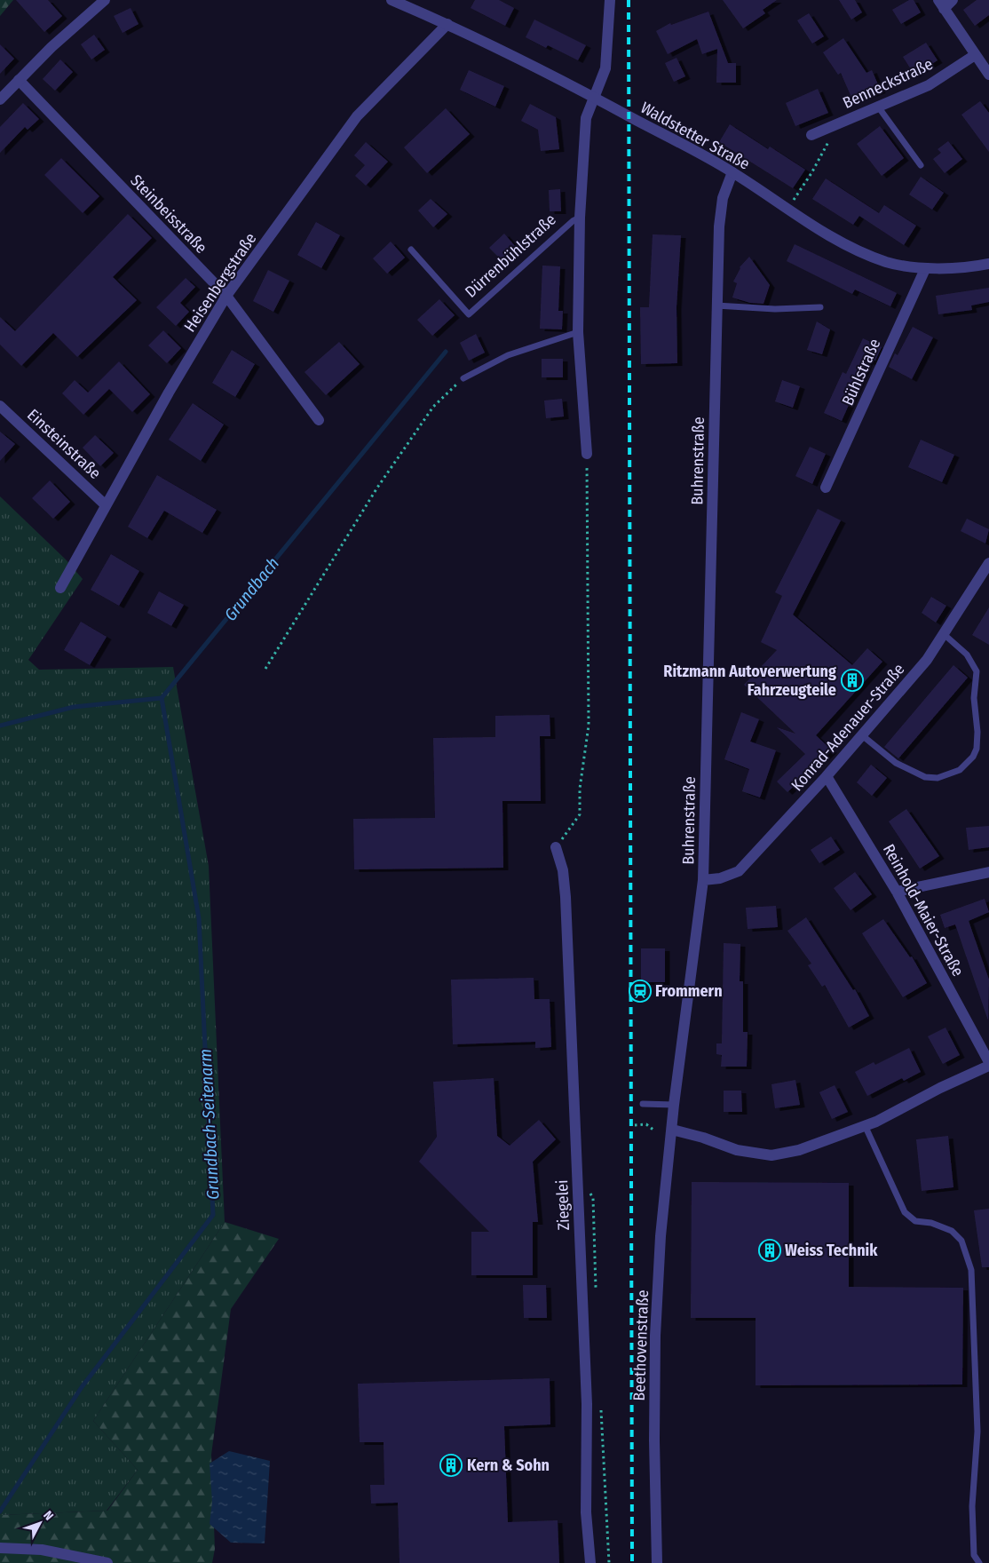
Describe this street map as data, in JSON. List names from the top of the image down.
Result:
{
  "streets": {
    "street": [
      "Benneckstraße",
      "Waldstetter Straße",
      "Steinbeisstraße",
      "Dürrenbühlstraße",
      "Heisenbergstraße",
      "Bühlstraße",
      "Einsteinstraße",
      "Buhrenstraße",
      "Konrad-Adenauer-Straße",
      "Reinhold-Maier-Straße",
      "Ziegelei",
      "Beethovenstraße"
    ]
  },
  "crossings": [
    ["Waldstetter Straße", "Dürrenbühlstraße"],
    ["Waldstetter Straße", "Heisenbergstraße"],
    ["Waldstetter Straße", "Bühlstraße"],
    ["Waldstetter Straße", "Buhrenstraße"],
    ["Steinbeisstraße", "Heisenbergstraße"],
    ["Heisenbergstraße", "Einsteinstraße"],
    ["Buhrenstraße", "Konrad-Adenauer-Straße"],
    ["Buhrenstraße", "Beethovenstraße"],
    ["Konrad-Adenauer-Straße", "Reinhold-Maier-Straße"]
  ],
  "water": ["Grundbach", "Grundbach-Seitenarm"],
  "places": {
    "building": ["Ritzmann Autoverwertung Fahrzeugteile", "Weiss Technik", "Kern & Sohn"],
    "station": ["Frommern"]
  },
  "north": "top right"
}
